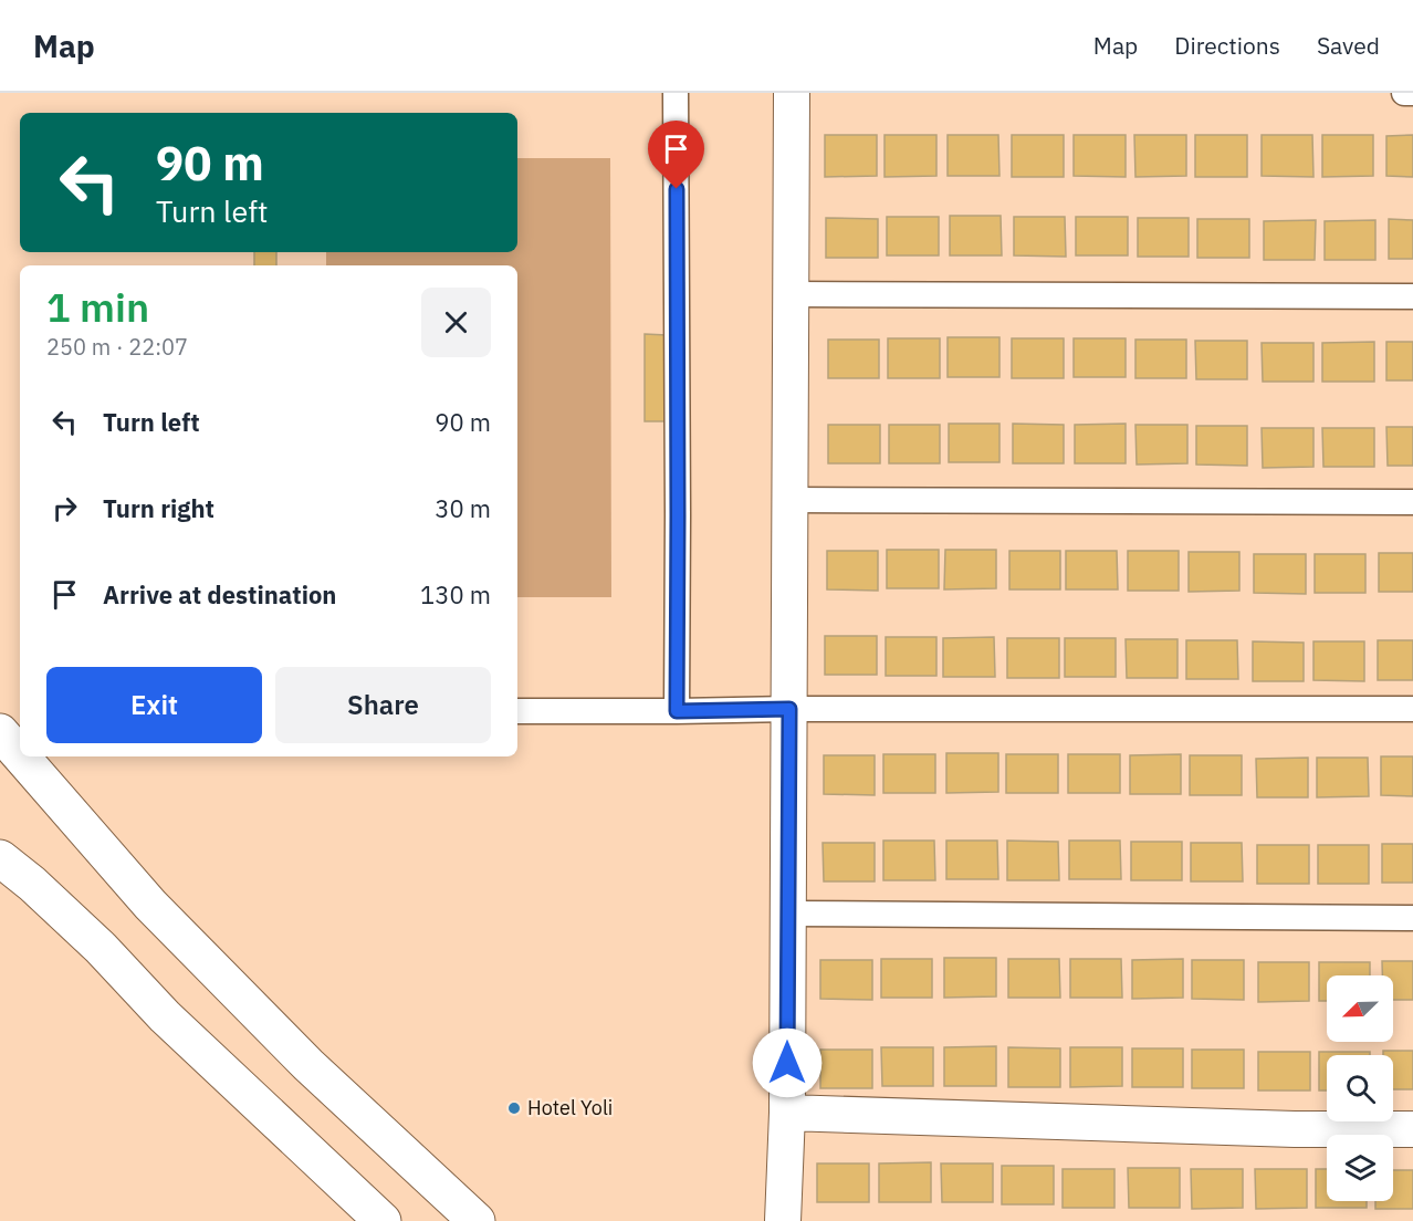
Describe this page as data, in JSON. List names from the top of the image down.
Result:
{
  "places": ["Hotel Yoli"],
  "north": "bottom left",
  "page": {
    "header": "Map",
    "nav": ["Map", "Directions", "Saved"],
    "turn": ["90 m", "Turn left"],
    "heading": ["1 min", "250 m · 22:07"],
    "list": [
      {
        "name": "Turn left",
        "value": "90 m"
      },
      {
        "name": "Turn right",
        "value": "30 m"
      },
      {
        "name": "Arrive at destination",
        "value": "130 m"
      }
    ],
    "buttons": ["Exit", "Share"]
  }
}
